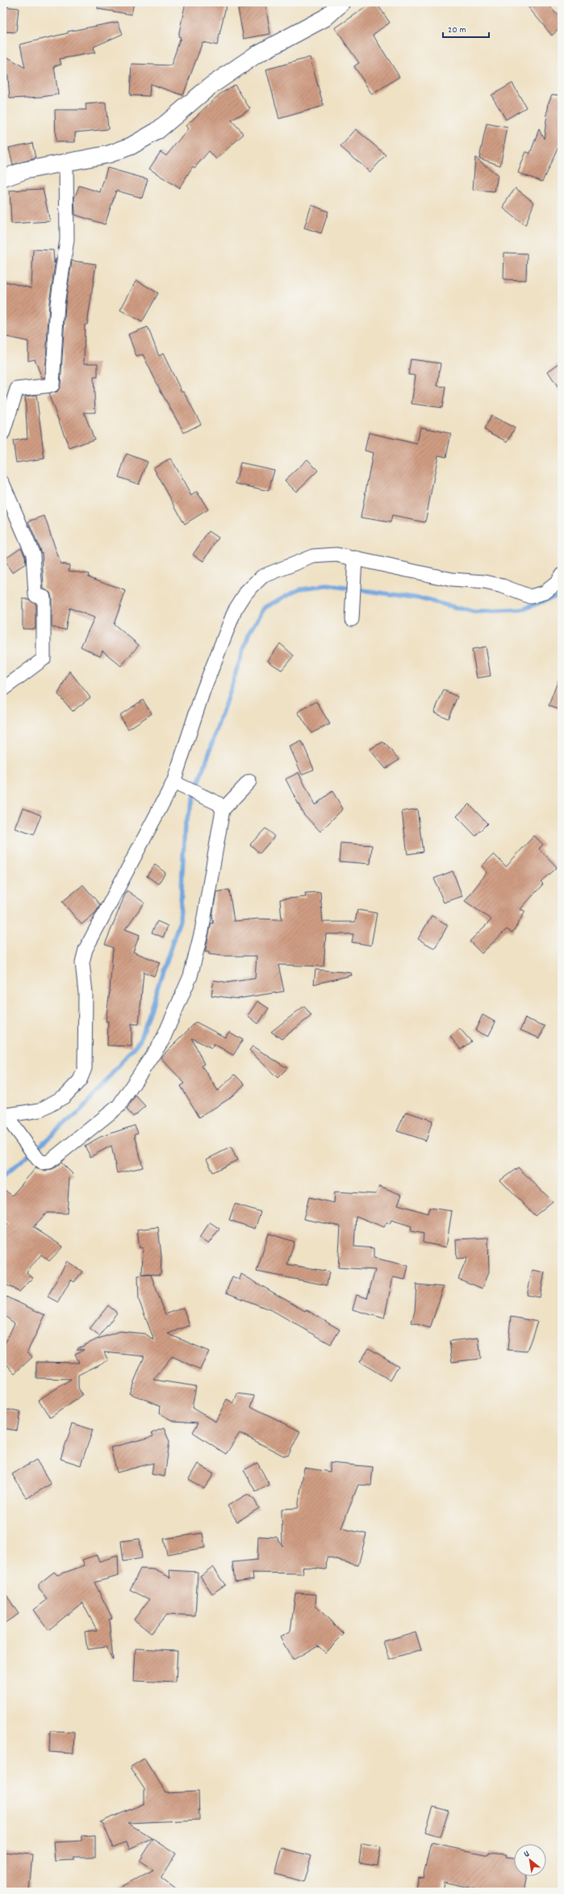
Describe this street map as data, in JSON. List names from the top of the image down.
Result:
{
  "scale_bar": "20 m",
  "north": "top left"
}
